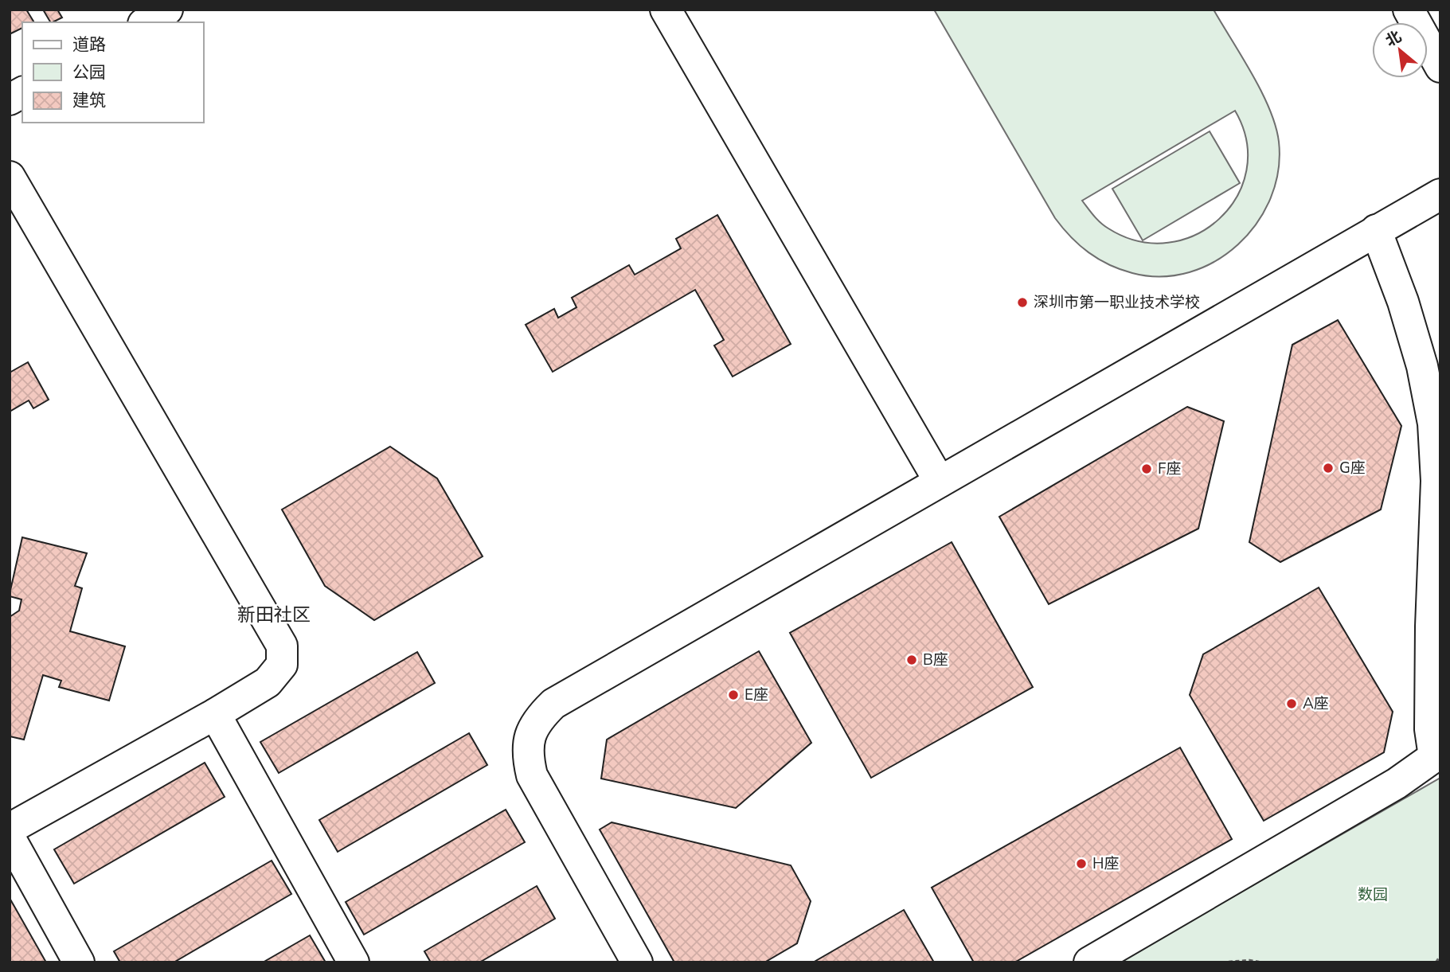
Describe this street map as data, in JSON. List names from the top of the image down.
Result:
{
  "districts": ["新田社区"],
  "parks": ["数园"],
  "places": [
    "深圳市第一职业技术学校",
    "G座",
    "F座",
    "B座",
    "E座",
    "A座",
    "H座"
  ],
  "legend": ["道路", "公园", "建筑"],
  "north": "top left"
}
